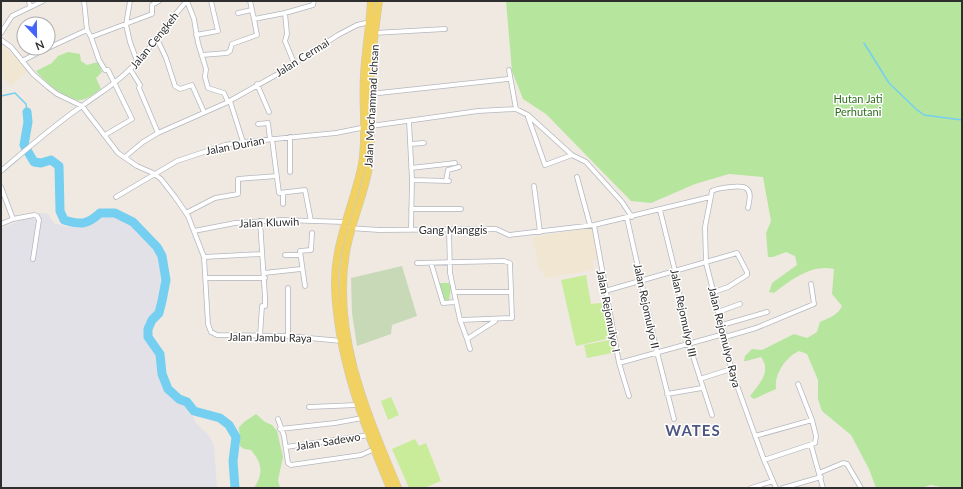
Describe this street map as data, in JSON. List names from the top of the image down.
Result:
{
  "streets": {
    "main road": ["Jalan Mochammad Ichsan"],
    "street": [
      "Jalan Cengkeh",
      "Jalan Cermai",
      "Jalan Durian",
      "Jalan Kluwih",
      "Gang Manggis",
      "Jalan Rejomulyo II",
      "Jalan Rejomulyo I",
      "Jalan Rejomulyo III",
      "Jalan Jambu Raya",
      "Jalan Rejomulyo Raya",
      "Jalan Sadewo"
    ]
  },
  "crossings": [
    ["Jalan Cengkeh", "Jalan Jambu Raya"],
    ["Jalan Cermai", "Jalan Mochammad Ichsan"],
    ["Jalan Cermai", "Jalan Jambu Raya"],
    ["Jalan Mochammad Ichsan", "Jalan Durian"],
    ["Jalan Mochammad Ichsan", "Jalan Kluwih"],
    ["Jalan Mochammad Ichsan", "Gang Manggis"],
    ["Jalan Mochammad Ichsan", "Jalan Jambu Raya"],
    ["Jalan Mochammad Ichsan", "Jalan Sadewo"],
    ["Jalan Durian", "Jalan Jambu Raya"],
    ["Jalan Kluwih", "Gang Manggis"],
    ["Jalan Kluwih", "Jalan Jambu Raya"],
    ["Gang Manggis", "Jalan Rejomulyo II"],
    ["Gang Manggis", "Jalan Rejomulyo I"],
    ["Gang Manggis", "Jalan Rejomulyo III"],
    ["Gang Manggis", "Jalan Rejomulyo Raya"]
  ],
  "districts": ["WATES"],
  "parks": ["Hutan Jati Perhutani"],
  "north": "bottom"
}
